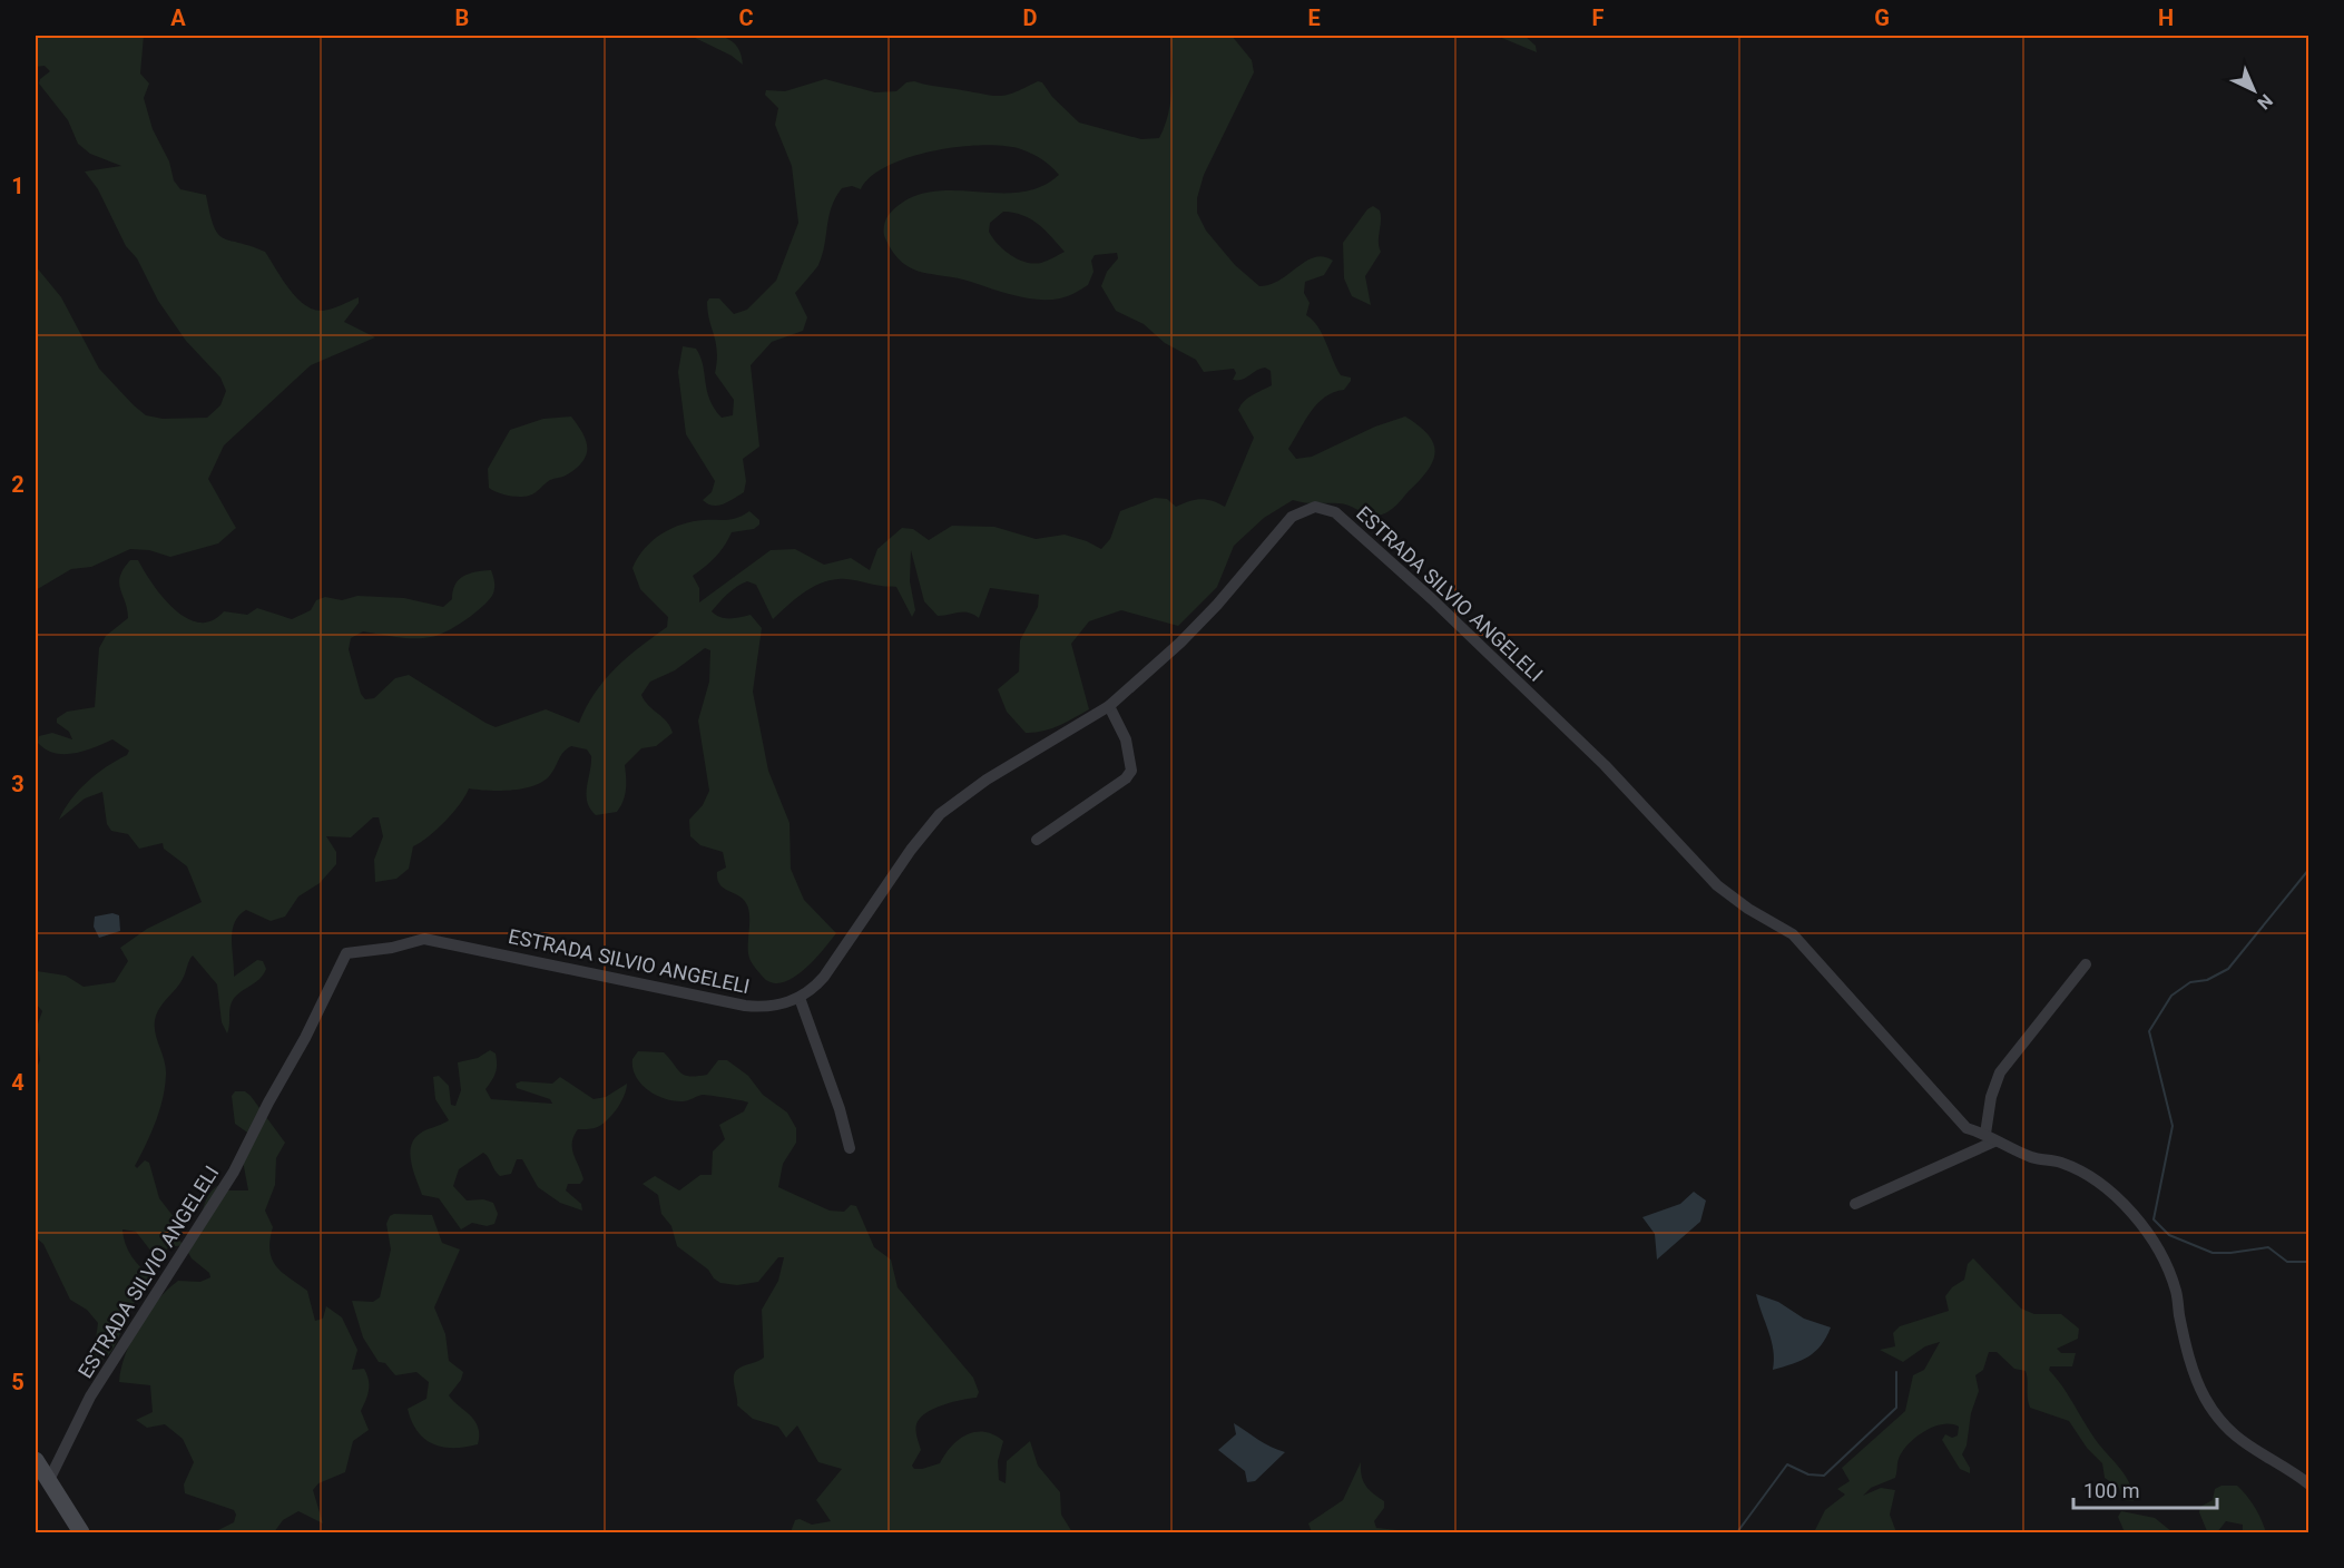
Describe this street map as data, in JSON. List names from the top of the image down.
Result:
{
  "streets": {
    "street": ["ESTRADA SILVIO ANGELELI"]
  },
  "scale_bar": "100 m",
  "north": "bottom right",
  "grid": {
    "columns": [
      "A",
      "B",
      "C",
      "D",
      "E",
      "F",
      "G",
      "H"
    ],
    "rows": [
      "1",
      "2",
      "3",
      "4",
      "5"
    ]
  }
}
